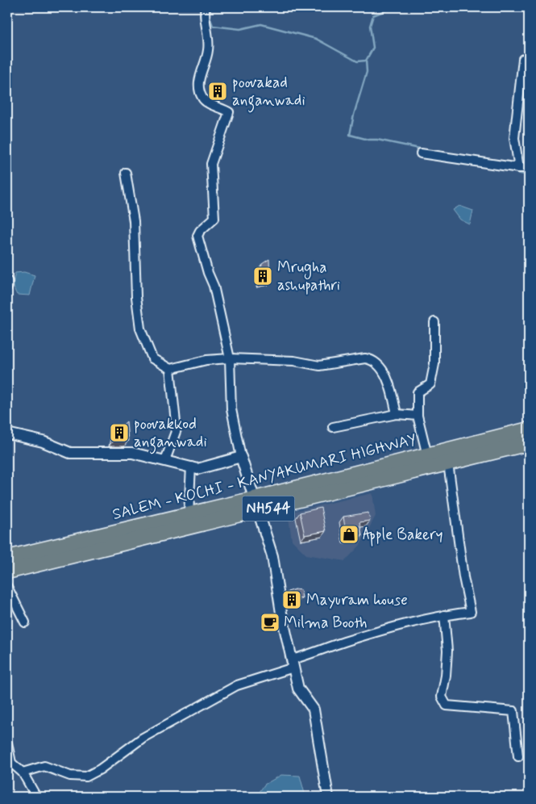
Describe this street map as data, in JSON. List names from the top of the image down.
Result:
{
  "streets": {
    "highway": ["SALEM - KOCHI - KANYAKUMARI HIGHWAY", "NH544"]
  },
  "places": {
    "building": [
      "poovakad anganwadi",
      "Mrugha ashupathri",
      "poovakkod anganwadi",
      "Mayuram house"
    ],
    "shop": ["Apple Bakery"],
    "cafe": ["Milma Booth"]
  }
}
